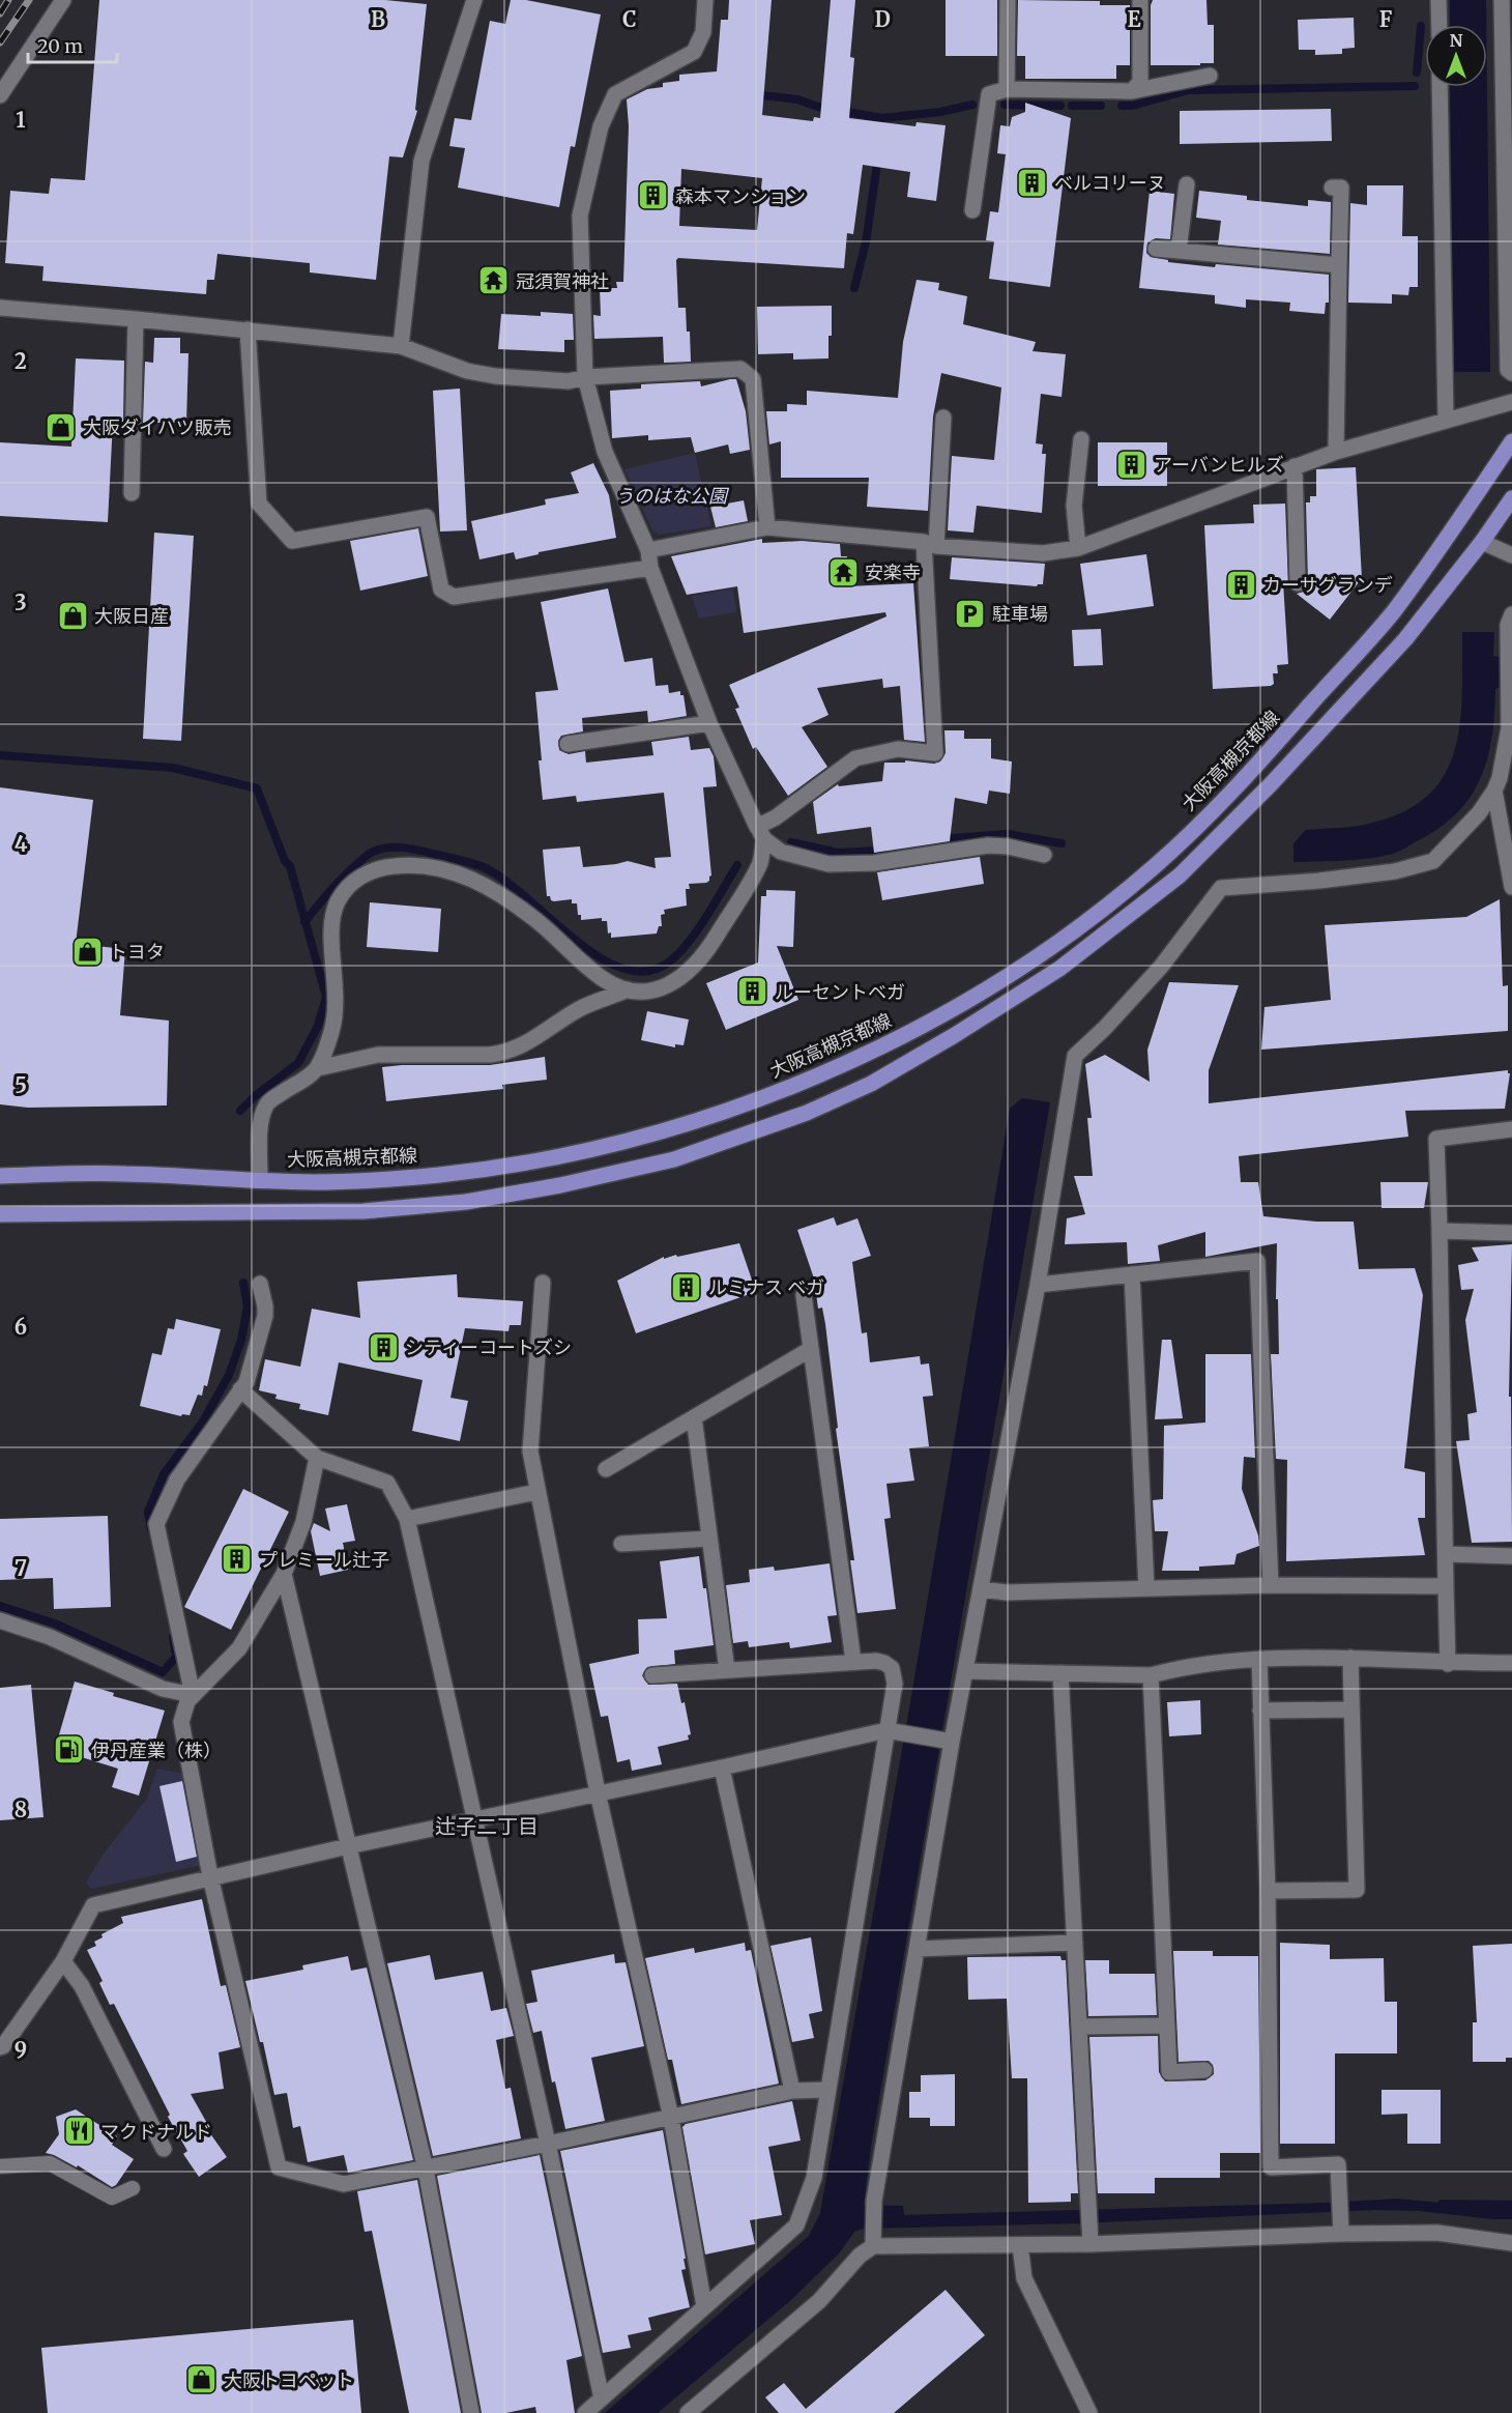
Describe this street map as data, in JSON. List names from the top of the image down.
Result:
{
  "streets": {
    "main road": ["大阪高槻京都線"]
  },
  "districts": ["辻子二丁目"],
  "parks": ["うのはな公園"],
  "places": {
    "building": [
      "ベルコリーヌ",
      "森本マンション",
      "アーバンヒルズ",
      "カーサグランデ",
      "ルーセントベガ",
      "ルミナス ベガ",
      "シティーコートズシ",
      "プレミール辻子"
    ],
    "temple": ["冠須賀神社", "安楽寺"],
    "shop": [
      "大阪ダイハツ販売",
      "大阪日産",
      "トヨタ",
      "大阪トヨペット"
    ],
    "parking": ["駐車場"],
    "fuel station": ["伊丹産業（株）"],
    "restaurant": ["マクドナルド"]
  },
  "scale_bar": "20 m",
  "north": "top",
  "grid": {
    "columns": [
      "B",
      "C",
      "D",
      "E",
      "F"
    ],
    "rows": [
      "1",
      "2",
      "3",
      "4",
      "5",
      "6",
      "7",
      "8",
      "9"
    ]
  }
}
